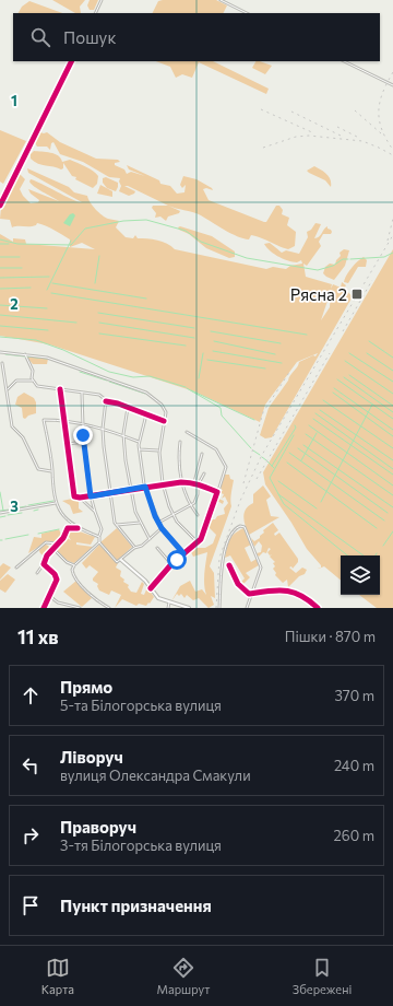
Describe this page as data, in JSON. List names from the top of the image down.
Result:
{
  "places": {
    "transit": ["Рясна 2"]
  },
  "page": {
    "search": "Пошук",
    "heading": ["11 хв", "Пішки · 870 m"],
    "list": [
      ["Прямо", "5-та Білогорська вулиця", "370 m"],
      ["Ліворуч", "вулиця Олександра Смакули", "240 m"],
      ["Праворуч", "3-тя Білогорська вулиця", "260 m"],
      "Пункт призначення"
    ],
    "nav": ["Карта", "Маршрут", "Збережені"]
  },
  "grid": {
    "rows": ["1", "2", "3"]
  }
}
